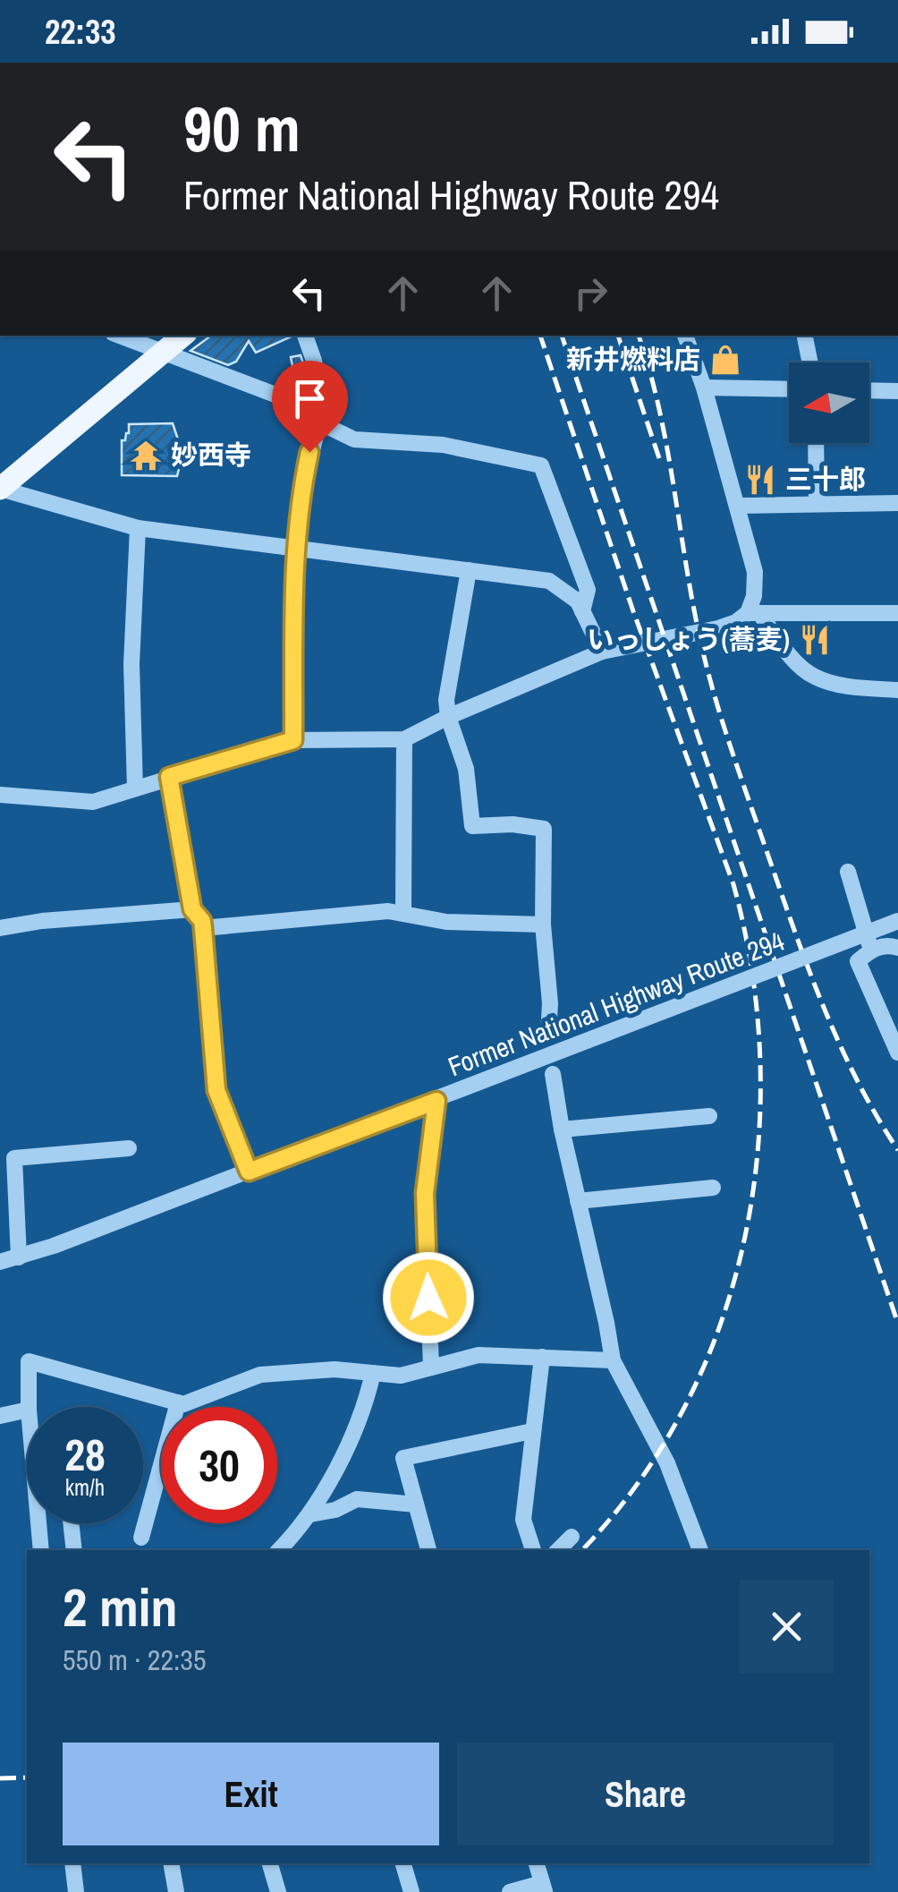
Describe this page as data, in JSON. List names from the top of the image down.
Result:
{
  "streets": {
    "street": ["Former National Highway Route 294"]
  },
  "places": {
    "shop": ["新井燃料店"],
    "temple": ["妙西寺"],
    "restaurant": ["三十郎", "いっしょう(蕎麦)"]
  },
  "north": "left",
  "page": {
    "status": "22:33",
    "turn": ["90 m", "Former National Highway Route 294"],
    "speed": "28 km/h",
    "limit": "30",
    "heading": ["2 min", "550 m · 22:35"],
    "buttons": ["Exit", "Share"]
  }
}
